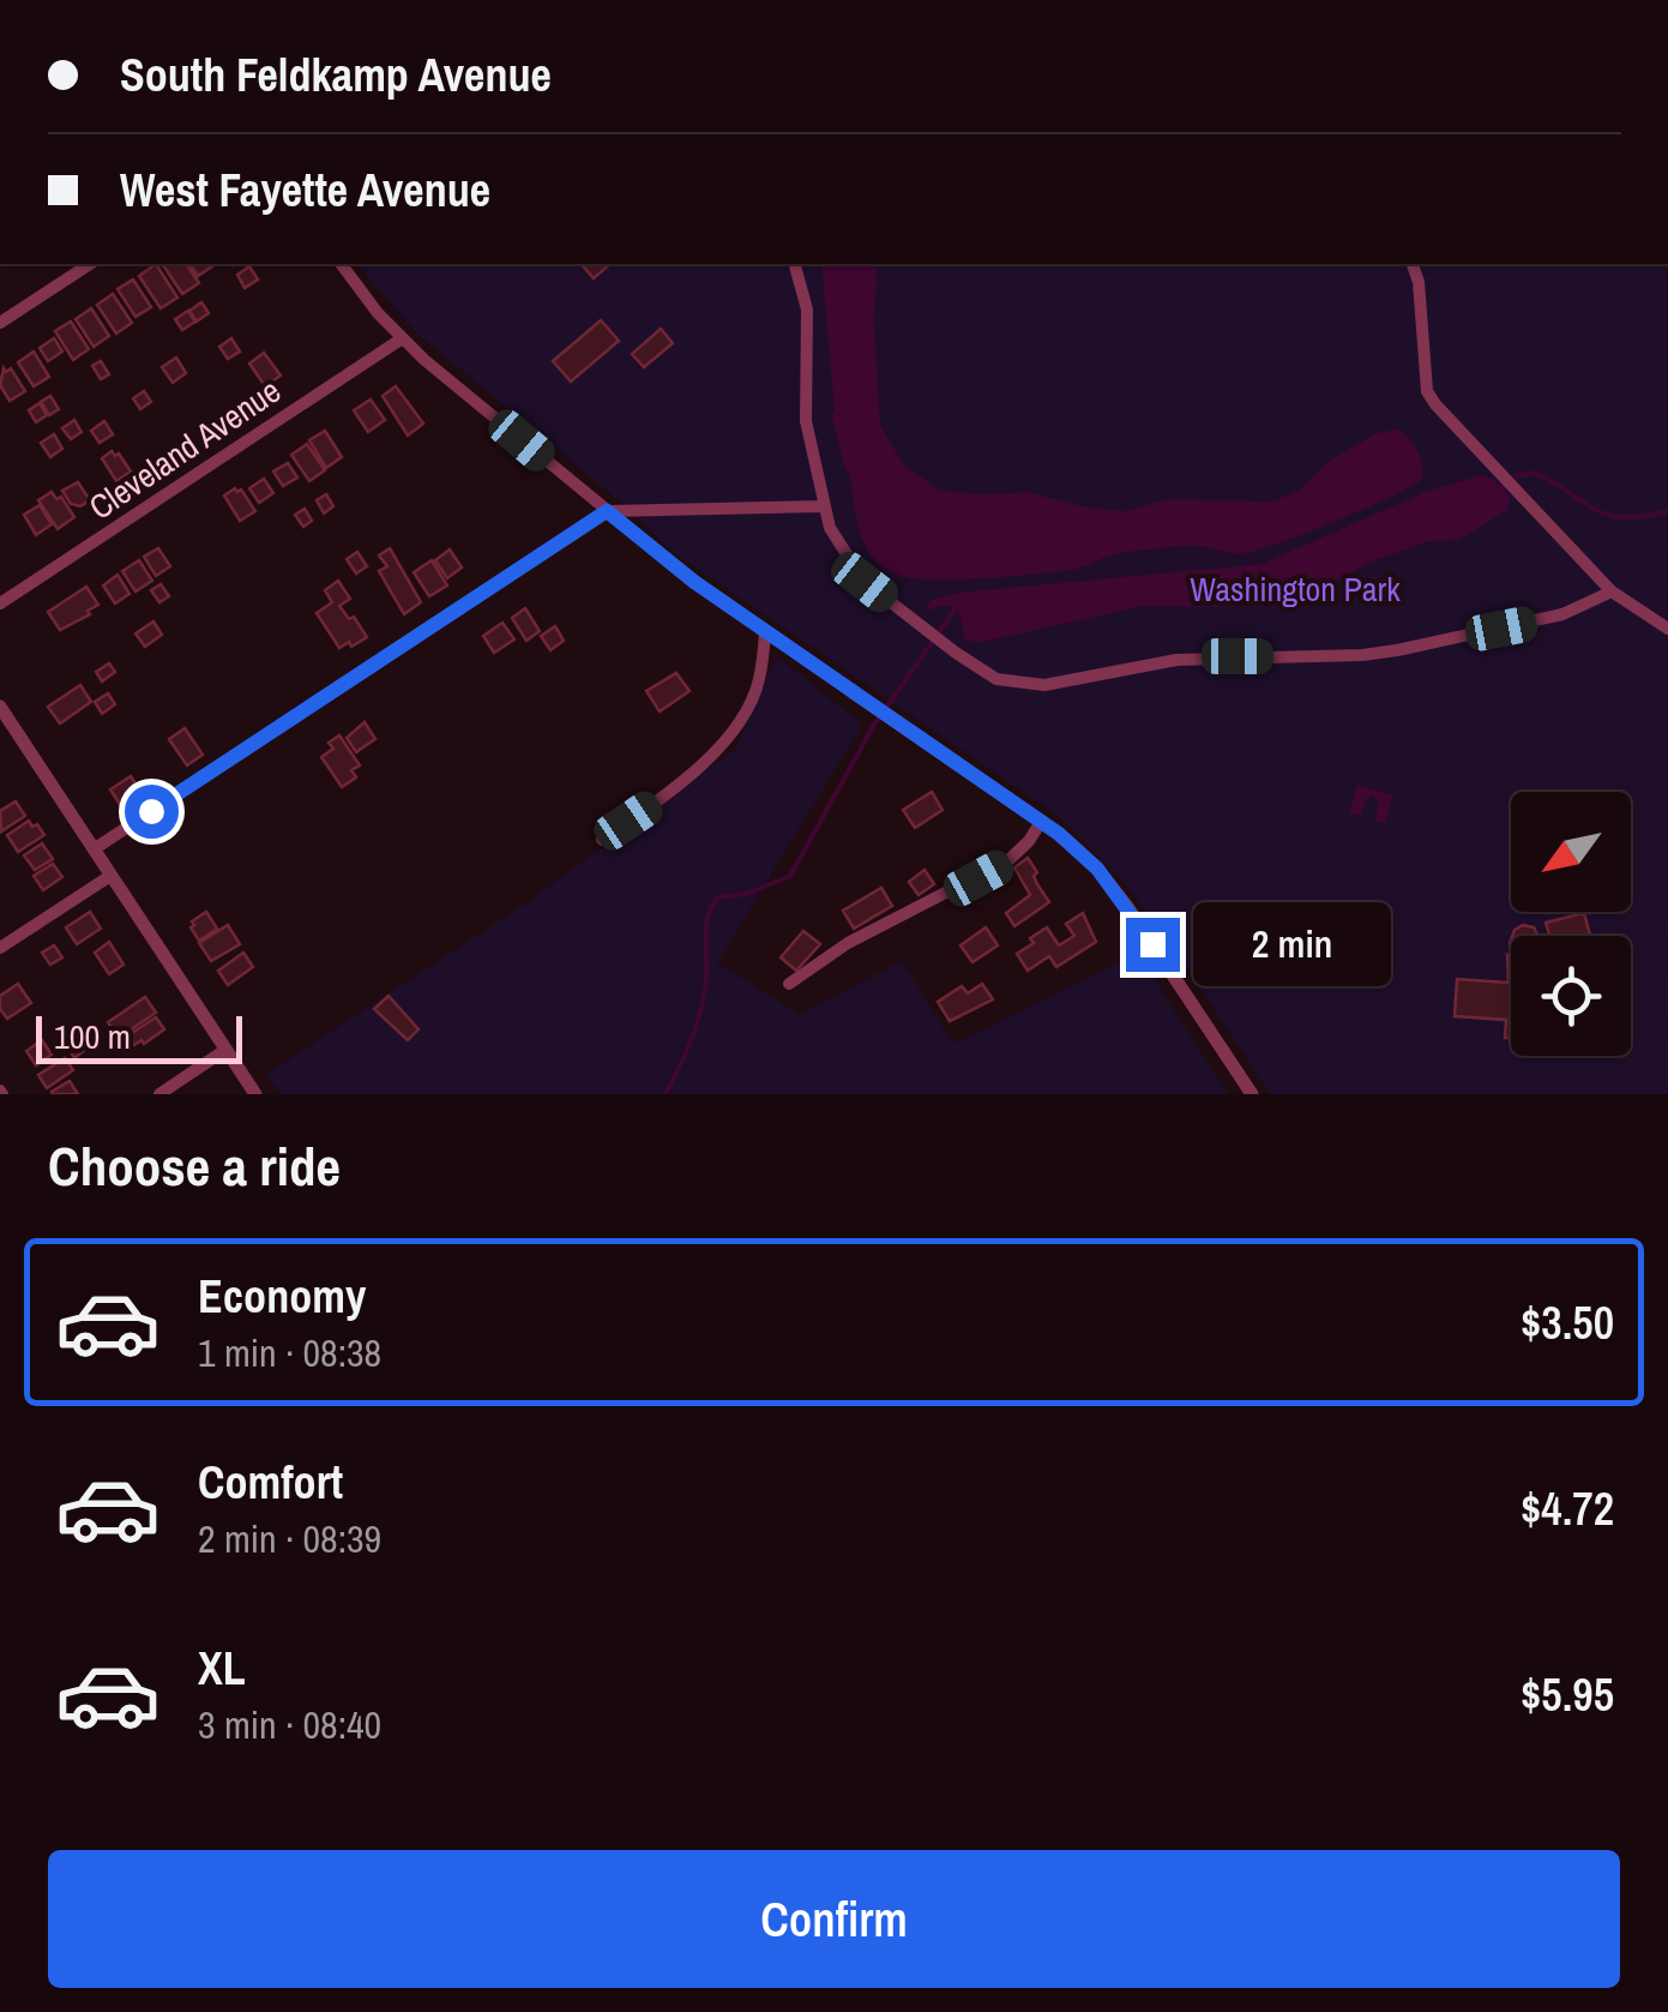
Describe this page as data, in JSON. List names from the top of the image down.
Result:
{
  "streets": {
    "street": ["Cleveland Avenue"]
  },
  "parks": ["Washington Park"],
  "scale_bar": "100 m",
  "north": "bottom left",
  "page": {
    "banner": ["South Feldkamp Avenue", "West Fayette Avenue"],
    "bubble": "2 min",
    "scale": "100 m",
    "heading": "Choose a ride",
    "list": [
      {
        "name": "Economy",
        "note": "1 min · 08:38",
        "value": "$3.50"
      },
      {
        "name": "Comfort",
        "note": "2 min · 08:39",
        "value": "$4.72"
      },
      {
        "name": "XL",
        "note": "3 min · 08:40",
        "value": "$5.95"
      }
    ],
    "buttons": "Confirm"
  }
}
